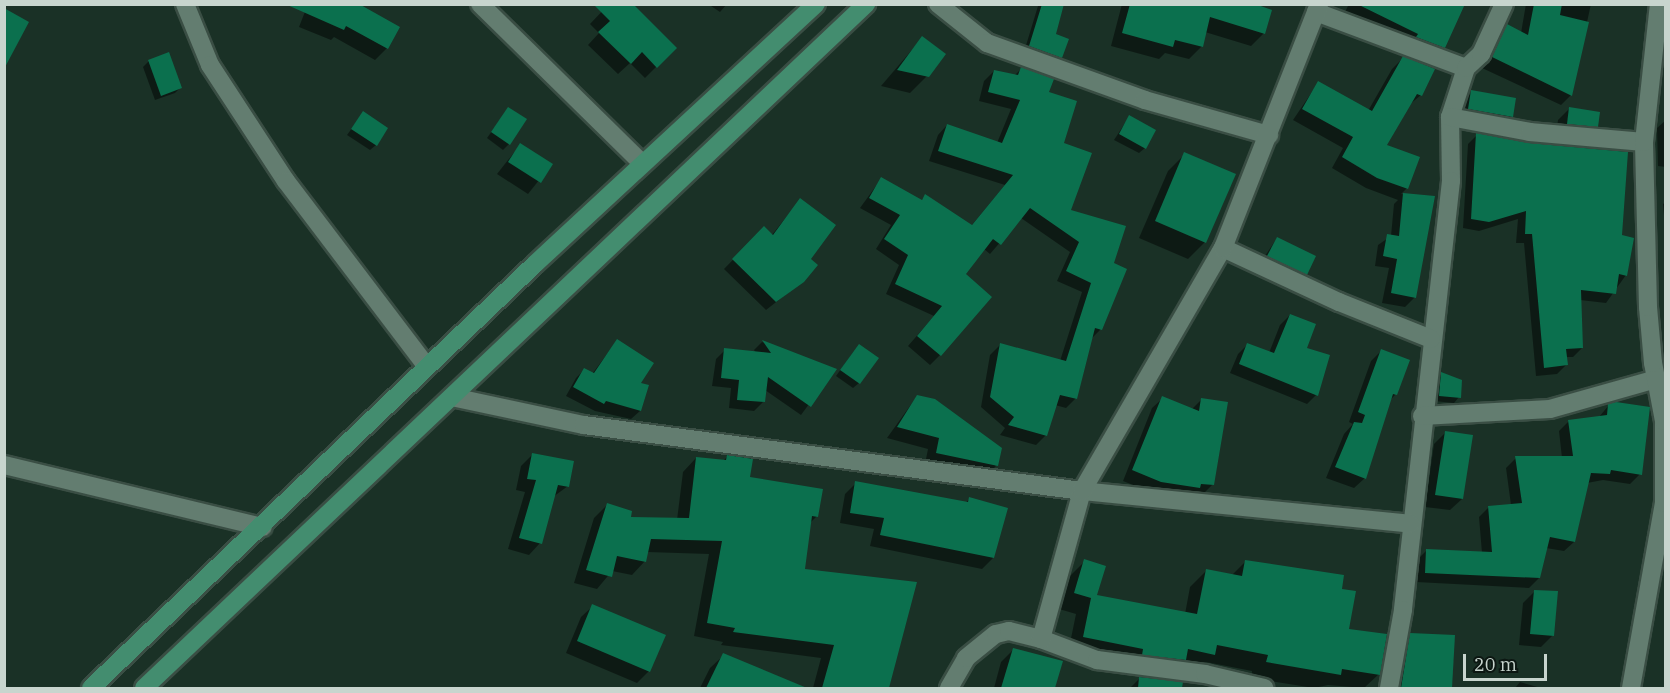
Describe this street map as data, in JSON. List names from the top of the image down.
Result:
{
  "scale_bar": "20 m"
}
